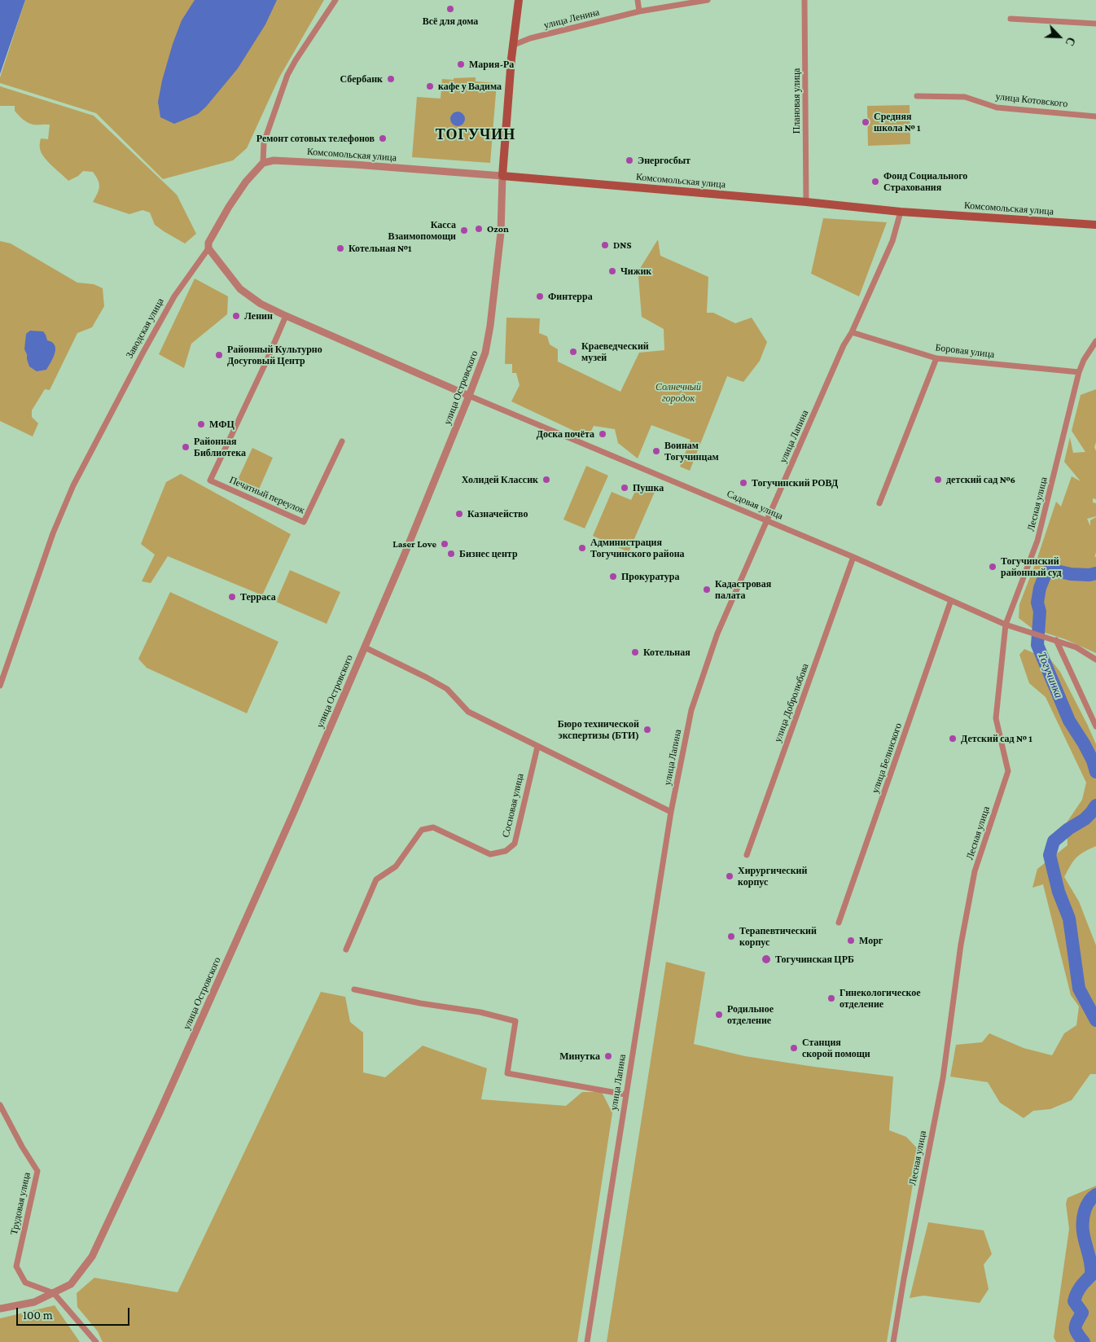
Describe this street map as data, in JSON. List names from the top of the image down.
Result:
{
  "streets": {
    "main road": ["Комсомольская улица", "улица Островского"],
    "street": [
      "улица Ленина",
      "улица Котовского",
      "Плановая улица",
      "Заводская улица",
      "Боровая улица",
      "улица Лапина",
      "Печатный переулок",
      "Лесная улица",
      "Садовая улица",
      "улица Добролюбова",
      "улица Белинского",
      "Сосновая улица",
      "Трудовая улица"
    ]
  },
  "crossings": [
    ["улица Ленина", "улица Островского"],
    ["Плановая улица", "Комсомольская улица"],
    ["Комсомольская улица", "Заводская улица"],
    ["Комсомольская улица", "улица Островского"],
    ["Комсомольская улица", "улица Лапина"],
    ["Боровая улица", "улица Лапина"],
    ["Боровая улица", "Лесная улица"],
    ["улица Островского", "Садовая улица"],
    ["улица Островского", "Трудовая улица"],
    ["улица Лапина", "Садовая улица"],
    ["Лесная улица", "Садовая улица"],
    ["Садовая улица", "улица Добролюбова"],
    ["Садовая улица", "улица Белинского"]
  ],
  "districts": ["ТОГУЧИН"],
  "water": ["Тогучинка"],
  "parks": ["Солнечный городок"],
  "places": [
    "Всё для дома",
    "Мария-Ра",
    "Сбербанк",
    "кафе у Вадима",
    "Средняя школа № 1",
    "Ремонт сотовых телефонов",
    "Энергосбыт",
    "Фонд Социального Страхования",
    "Ozon",
    "Касса Взаимопомощи",
    "DNS",
    "Котельная №1",
    "Чижик",
    "Финтерра",
    "Ленин",
    "Краеведческий музей",
    "Районный Культурно Досуговый Центр",
    "МФЦ",
    "Доска почёта",
    "Районная Библиотека",
    "Воинам Тогучинцам",
    "Холидей Классик",
    "детский сад №6",
    "Тогучинский РОВД",
    "Пушка",
    "Казначейство",
    "Laser Love",
    "Администрация Тогучинского района",
    "Бизнес центр",
    "Тогучинский районный суд",
    "Прокуратура",
    "Кадастровая палата",
    "Терраса",
    "Котельная",
    "Бюро технической экспертизы (БТИ)",
    "Детский сад № 1",
    "Хирургический корпус",
    "Терапевтический корпус",
    "Морг",
    "Тогучинская ЦРБ",
    "Гинекологическое отделение",
    "Родильное отделение",
    "Станция скорой помощи",
    "Минутка"
  ],
  "scale_bar": "100 m",
  "north": "bottom right"
}
